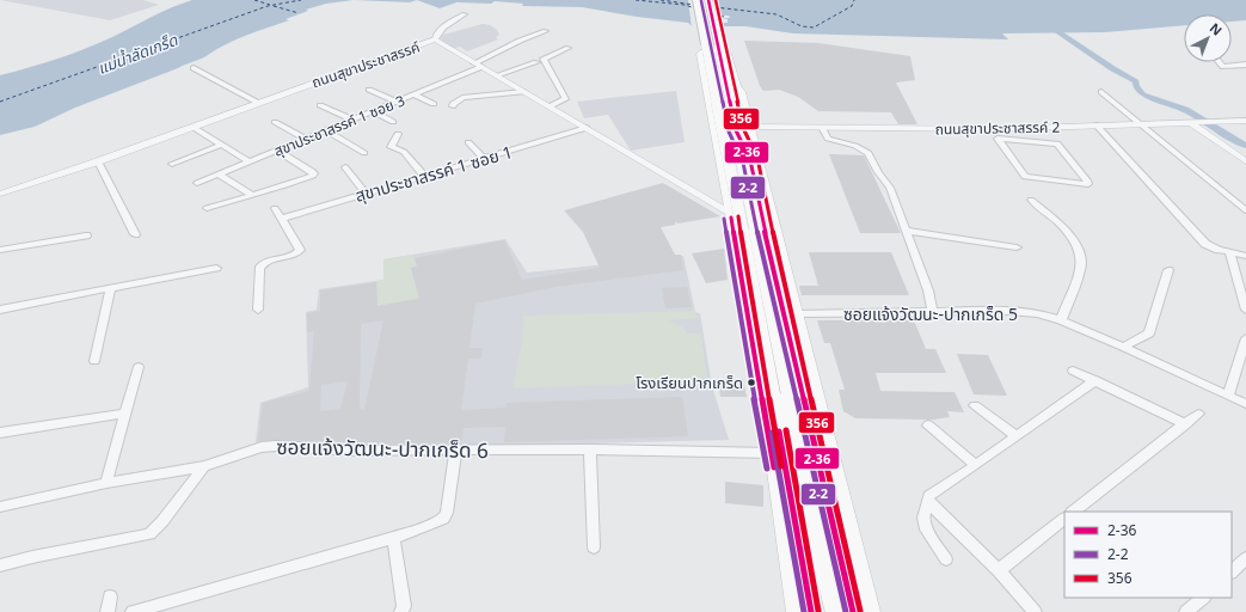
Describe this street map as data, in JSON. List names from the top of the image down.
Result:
{
  "streets": {
    "street": [
      "ถนนสุขาประชาสรรค์",
      "สุขาประชาสรรค์ 1 ซอย 3",
      "ถนนสุขาประชาสรรค์ 2",
      "สุขาประชาสรรค์ 1 ซอย 1",
      "ซอยแจ้งวัฒนะ-ปากเกร็ด 5",
      "ซอยแจ้งวัฒนะ-ปากเกร็ด 6"
    ]
  },
  "crossings": [
    ["ถนนสุขาประชาสรรค์", "สุขาประชาสรรค์ 1 ซอย 3"],
    ["ถนนสุขาประชาสรรค์", "สุขาประชาสรรค์ 1 ซอย 1"]
  ],
  "water": ["แม่น้ำลัดเกร็ด"],
  "places": ["โรงเรียนปากเกร็ด"],
  "lines": ["transit line 2-36", "transit line 356", "transit line 2-2"],
  "legend": ["2-36", "2-2", "356"],
  "north": "top right"
}
